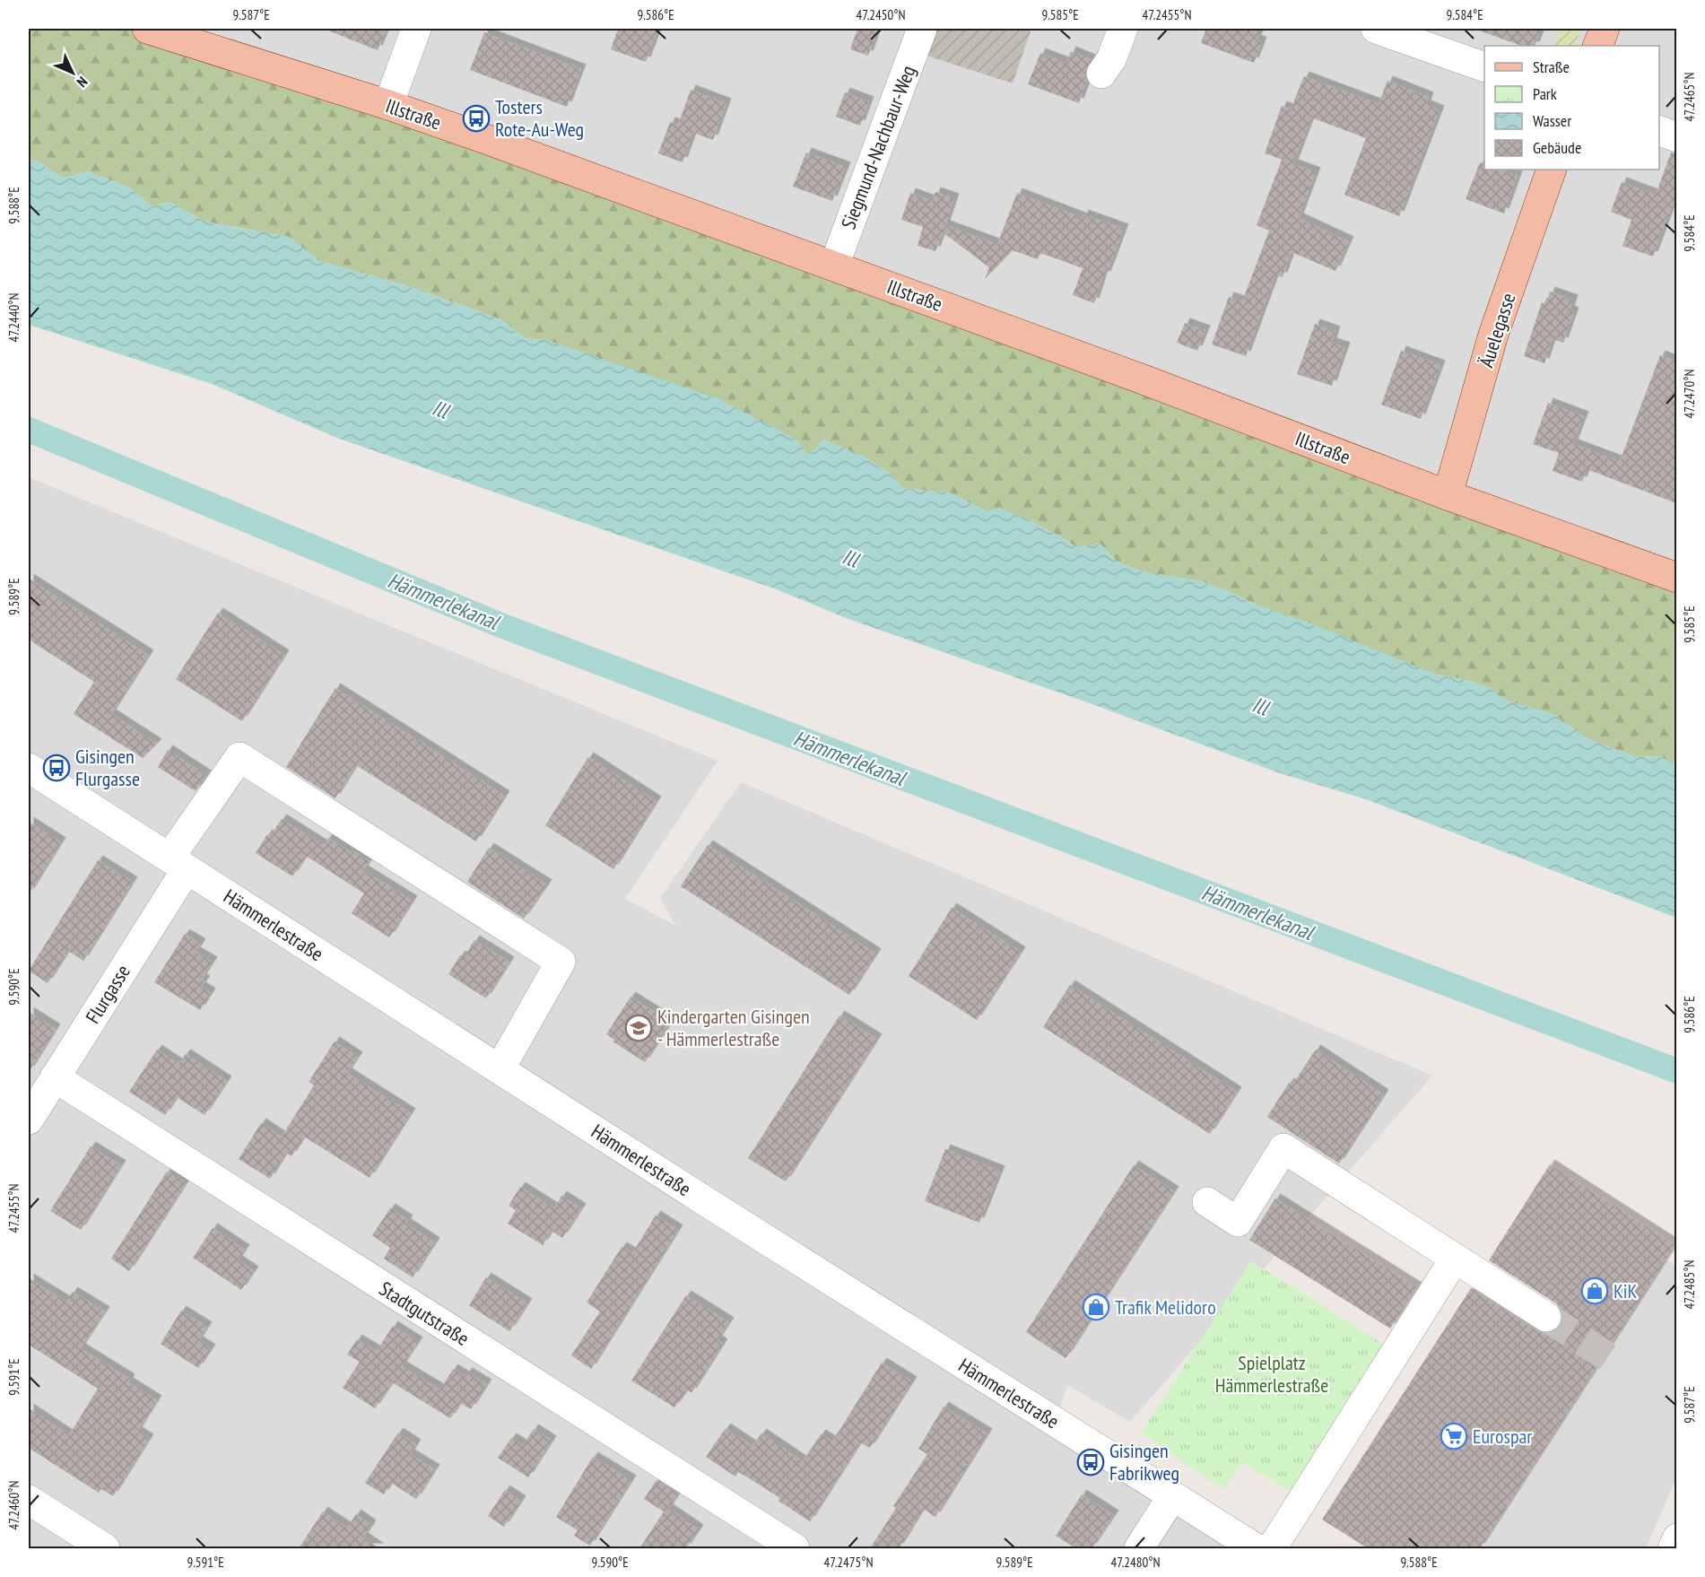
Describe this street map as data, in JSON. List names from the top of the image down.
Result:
{
  "streets": {
    "main road": ["Illstraße", "Äuelegasse"],
    "street": [
      "Siegmund-Nachbaur-Weg",
      "Hämmerlestraße",
      "Flurgasse",
      "Stadtgutstraße"
    ]
  },
  "crossings": [
    ["Illstraße", "Siegmund-Nachbaur-Weg"],
    ["Illstraße", "Äuelegasse"],
    ["Hämmerlestraße", "Flurgasse"],
    ["Flurgasse", "Stadtgutstraße"]
  ],
  "water": ["Ill", "Hämmerlekanal"],
  "parks": ["Spielplatz Hämmerlestraße"],
  "places": {
    "bus stop": ["Tosters Rote-Au-Weg", "Gisingen Flurgasse", "Gisingen Fabrikweg"],
    "school or university": ["Kindergarten Gisingen - Hämmerlestraße"],
    "shop": ["KiK", "Trafik Melidoro"],
    "supermarket": ["Eurospar"]
  },
  "legend": [
    "Straße",
    "Park",
    "Wasser",
    "Gebäude"
  ],
  "north": "bottom right",
  "coordinates": [
    "9.587°E",
    "9.586°E",
    "47.2450°N",
    "9.585°E",
    "47.2455°N",
    "9.584°E",
    "47.2465°N",
    "9.588°E",
    "47.2440°N",
    "47.2470°N",
    "9.589°E",
    "9.590°E",
    "47.2485°N",
    "9.591°E",
    "47.2460°N",
    "47.2475°N",
    "47.2480°N"
  ]
}
